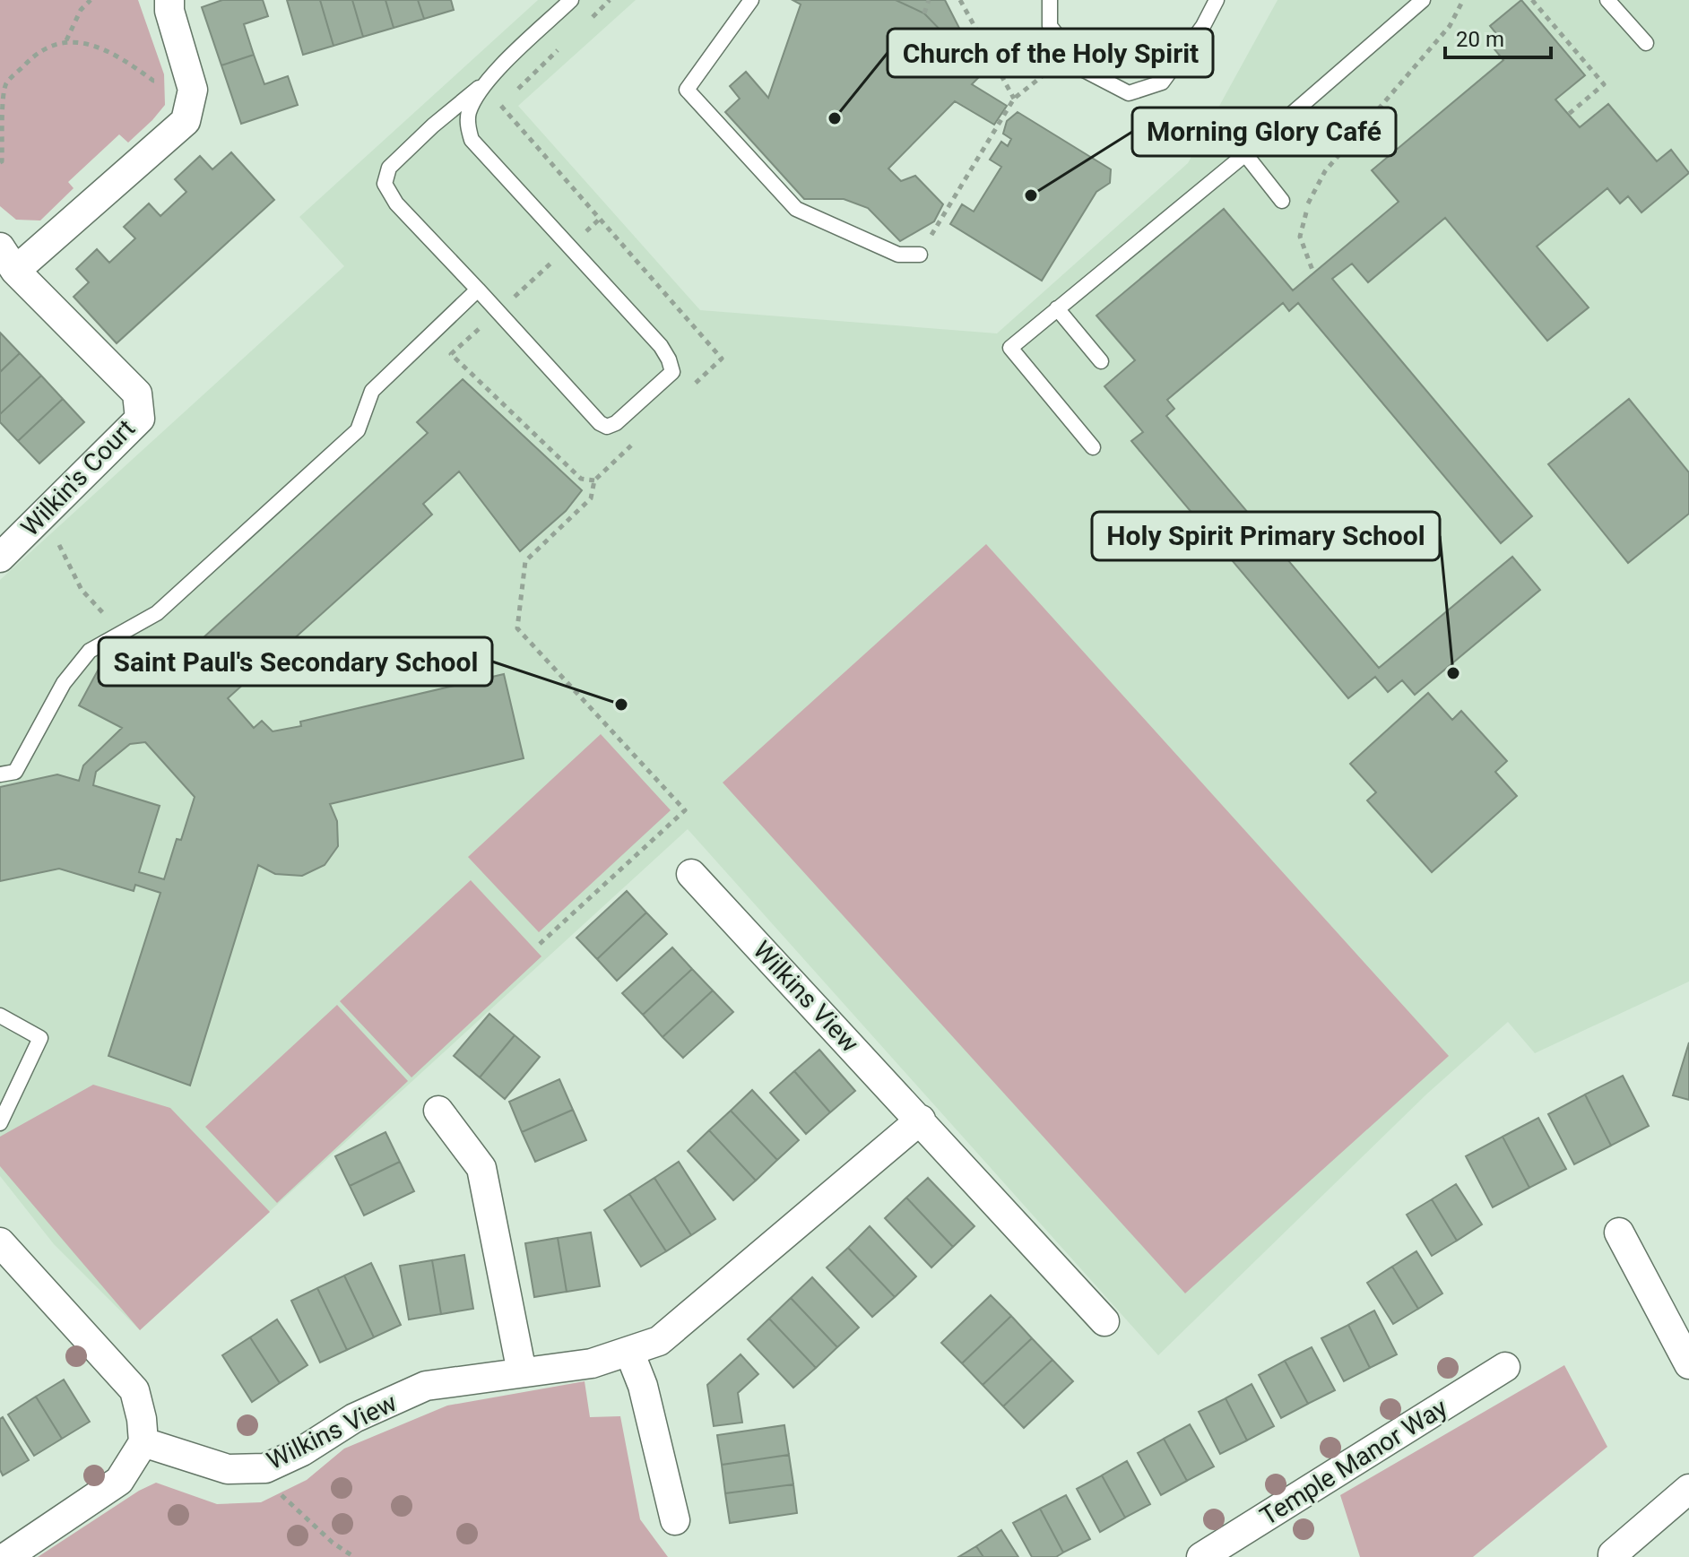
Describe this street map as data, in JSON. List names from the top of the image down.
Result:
{
  "streets": {
    "street": ["Wilkin's Court", "Wilkins View", "Temple Manor Way"]
  },
  "places": [
    "Church of the Holy Spirit",
    "Morning Glory Café",
    "Holy Spirit Primary School",
    "Saint Paul's Secondary School"
  ],
  "scale_bar": "20 m"
}
